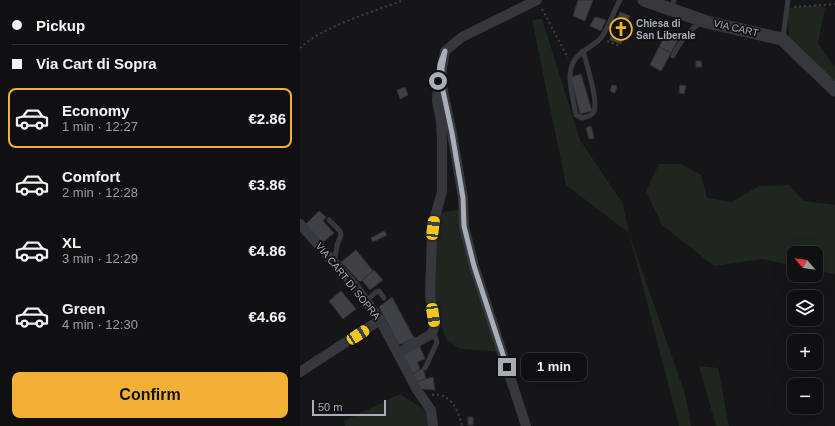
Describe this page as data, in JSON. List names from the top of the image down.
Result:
{
  "streets": {
    "street": ["VIA CART", "VIA CART DI SOPRA"]
  },
  "places": {
    "church": ["Chiesa di San Liberale"]
  },
  "scale_bar": "50 m",
  "north": "top left",
  "page": {
    "banner": ["Pickup", "Via Cart di Sopra"],
    "list": [
      {
        "name": "Economy",
        "note": "1 min · 12:27",
        "value": "€2.86"
      },
      {
        "name": "Comfort",
        "note": "2 min · 12:28",
        "value": "€3.86"
      },
      {
        "name": "XL",
        "note": "3 min · 12:29",
        "value": "€4.86"
      },
      {
        "name": "Green",
        "note": "4 min · 12:30",
        "value": "€4.66"
      }
    ],
    "map_buttons": ["+", "−"],
    "bubble": "1 min",
    "buttons": "Confirm",
    "scale": "50 m"
  }
}
